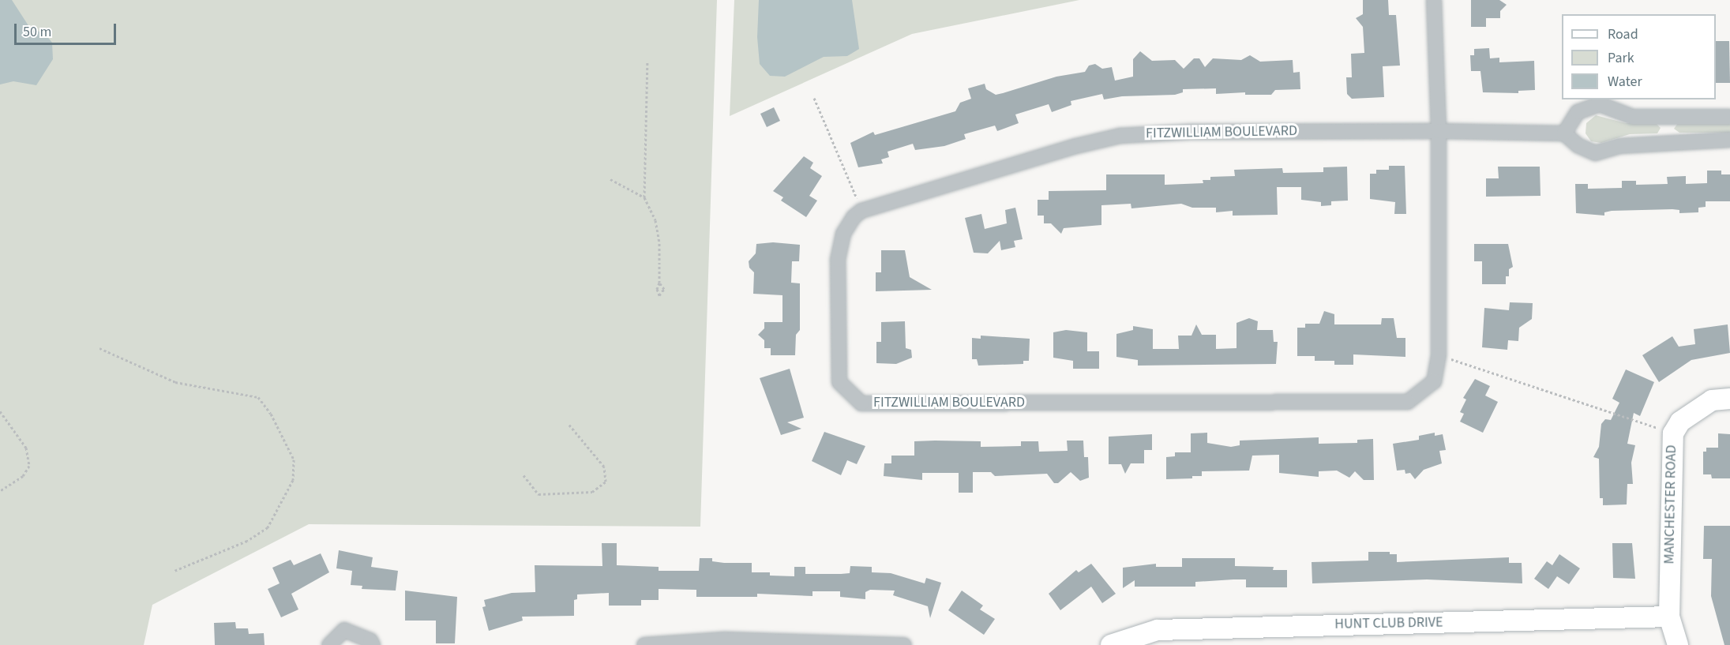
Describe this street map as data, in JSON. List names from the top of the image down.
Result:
{
  "streets": {
    "street": ["FITZWILLIAM BOULEVARD", "MANCHESTER ROAD", "HUNT CLUB DRIVE"]
  },
  "crossings": [
    ["MANCHESTER ROAD", "HUNT CLUB DRIVE"]
  ],
  "legend": ["Road", "Park", "Water"],
  "scale_bar": "50 m"
}
